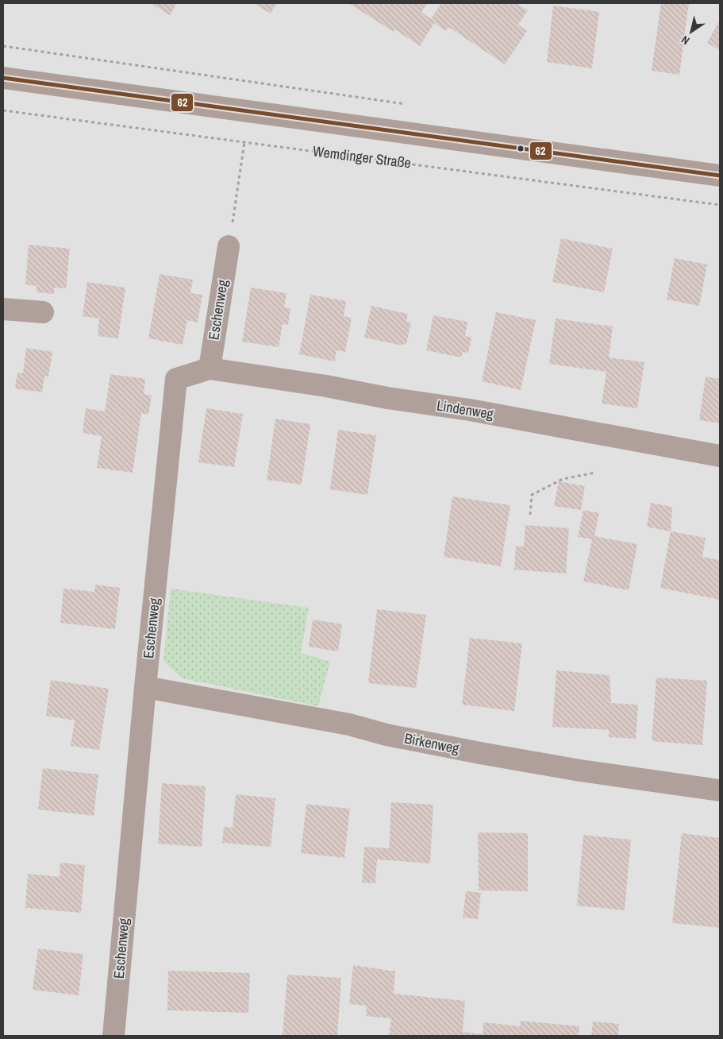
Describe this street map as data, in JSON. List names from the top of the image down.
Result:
{
  "streets": {
    "street": ["Eschenweg", "Lindenweg", "Birkenweg"],
    "path": ["Wemdinger Straße"]
  },
  "crossings": [
    ["Eschenweg", "Lindenweg"],
    ["Eschenweg", "Birkenweg"]
  ],
  "lines": ["transit line 62"],
  "north": "bottom left"
}
